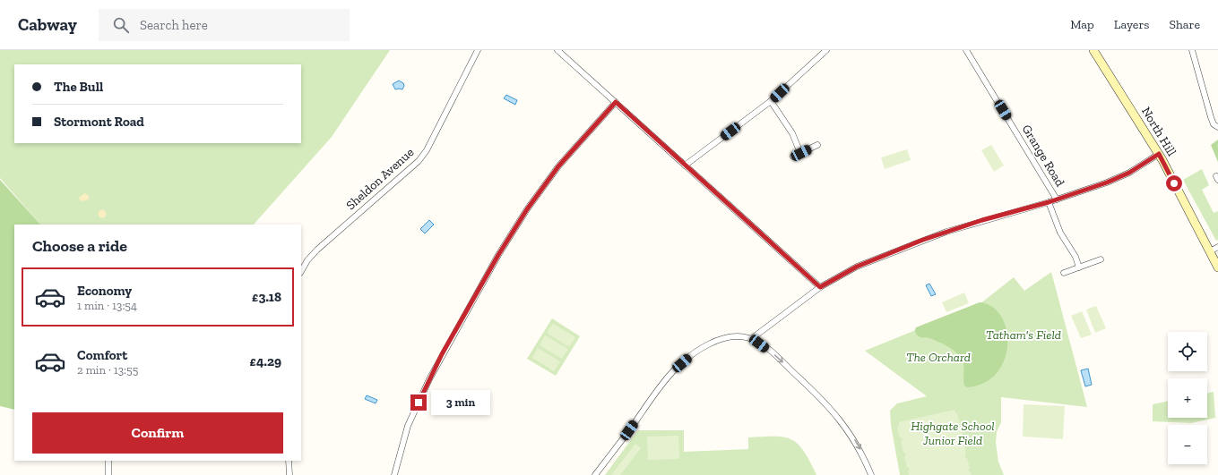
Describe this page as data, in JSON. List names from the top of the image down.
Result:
{
  "streets": {
    "main road": ["North Hill"],
    "street": ["Grange Road", "Sheldon Avenue"]
  },
  "parks": ["Tatham's Field", "The Orchard", "Highgate School Junior Field"],
  "page": {
    "header": "Cabway",
    "search": "Search here",
    "nav": ["Map", "Layers", "Share"],
    "banner": ["The Bull", "Stormont Road"],
    "heading": "Choose a ride",
    "list": [
      {
        "name": "Economy",
        "note": "1 min · 13:54",
        "value": "£3.18"
      },
      {
        "name": "Comfort",
        "note": "2 min · 13:55",
        "value": "£4.29"
      }
    ],
    "map_buttons": ["+", "−"],
    "bubble": "3 min",
    "buttons": "Confirm"
  }
}
